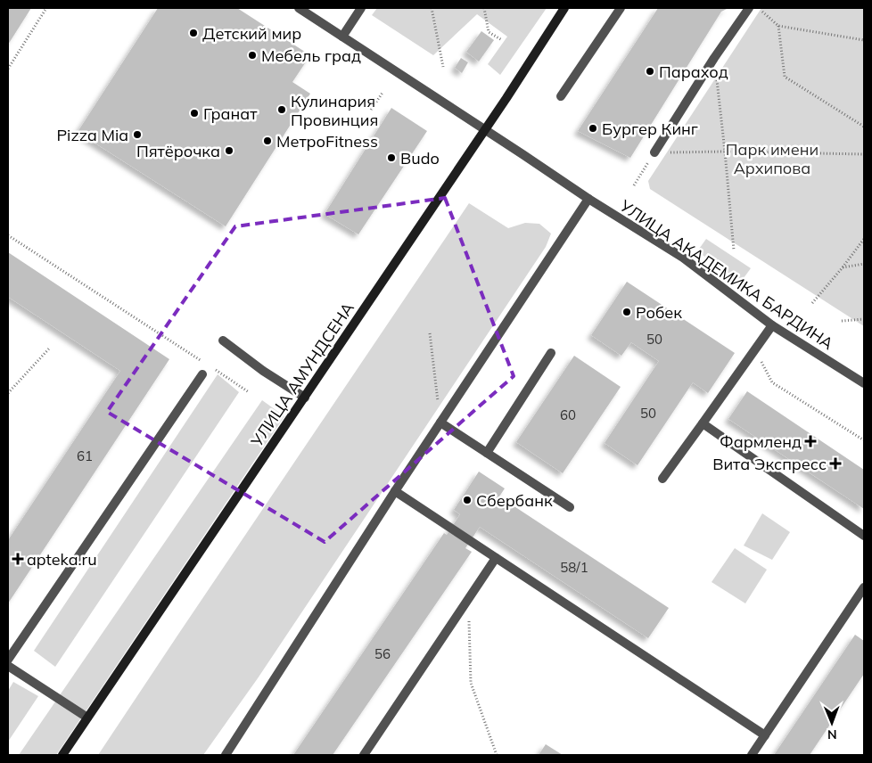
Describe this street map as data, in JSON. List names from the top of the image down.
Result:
{
  "streets": {
    "main road": ["УЛИЦА АМУНДСЕНА"],
    "street": ["УЛИЦА АКАДЕМИКА БАРДИНА"]
  },
  "crossings": [
    ["УЛИЦА АКАДЕМИКА БАРДИНА", "УЛИЦА АМУНДСЕНА"]
  ],
  "parks": ["Парк имени Архипова"],
  "places": {
    "other": [
      "Детский мир",
      "Мебель град",
      "Параход",
      "Кулинария Провинция",
      "Гранат",
      "Бургер Кинг",
      "Pizza Mia",
      "МетроFitness",
      "Пятёрочка",
      "Budo",
      "Робек",
      "Сбербанк"
    ],
    "health": ["Фармленд", "Вита Экспресс", "apteka.ru"]
  },
  "house_numbers": [
    "50",
    "50",
    "60",
    "61",
    "58/1",
    "56"
  ],
  "north": "bottom"
}
